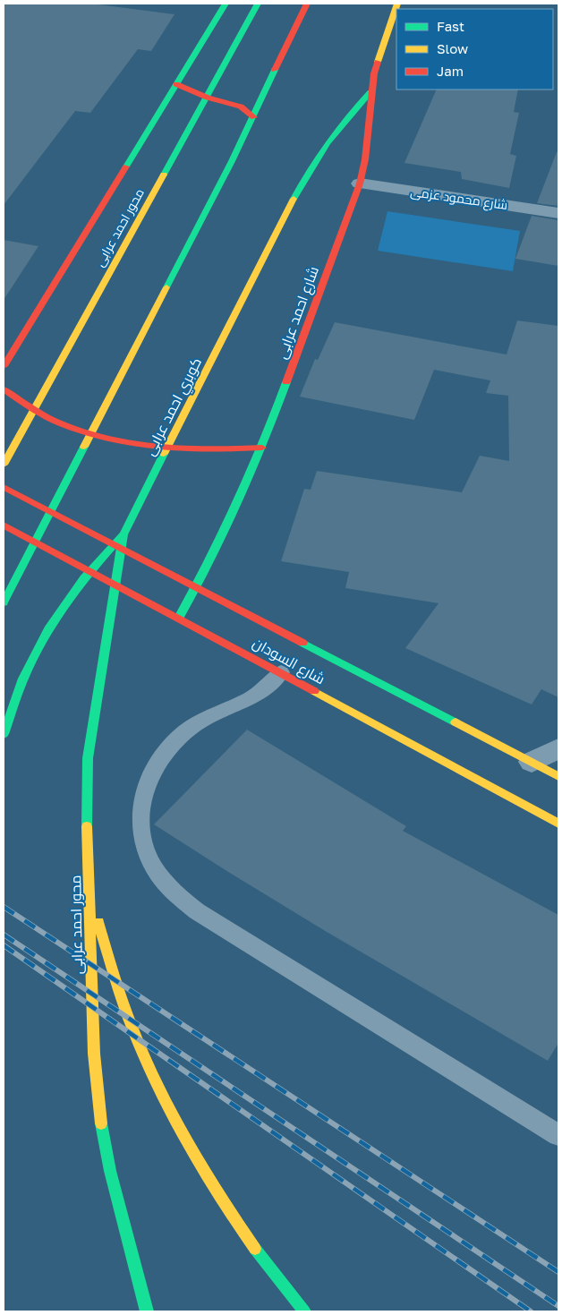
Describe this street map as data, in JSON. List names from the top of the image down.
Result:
{
  "streets": {
    "main road": [
      "محور احمد عرابى",
      "شارع احمد عرابى",
      "كوبري احمد عرابى",
      "شارع السودان"
    ],
    "street": ["شارع محمود عزمى"]
  },
  "crossings": [
    ["شارع محمود عزمى", "شارع احمد عرابى"],
    ["محور احمد عرابى", "كوبري احمد عرابى"],
    ["شارع احمد عرابى", "كوبري احمد عرابى"],
    ["شارع احمد عرابى", "شارع السودان"]
  ],
  "legend": ["Fast", "Slow", "Jam"]
}
